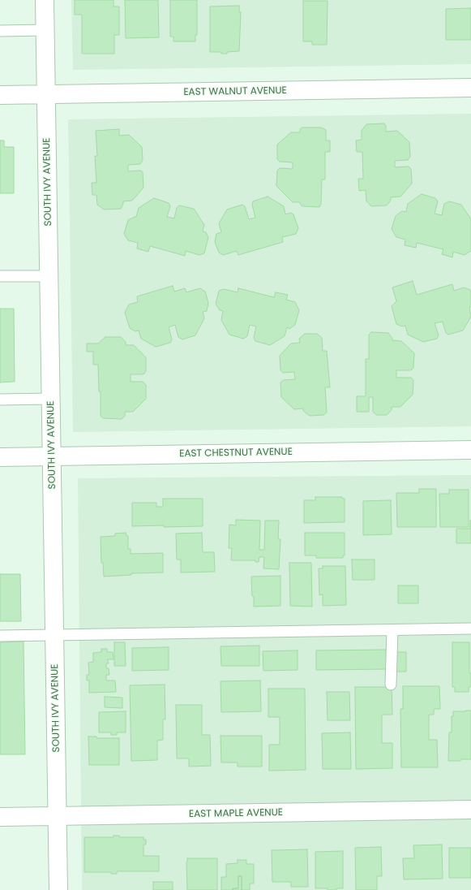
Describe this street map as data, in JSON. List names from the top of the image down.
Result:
{
  "streets": {
    "street": [
      "EAST WALNUT AVENUE",
      "SOUTH IVY AVENUE",
      "EAST CHESTNUT AVENUE",
      "EAST MAPLE AVENUE"
    ]
  },
  "crossings": [
    ["EAST WALNUT AVENUE", "SOUTH IVY AVENUE"],
    ["SOUTH IVY AVENUE", "EAST CHESTNUT AVENUE"],
    ["SOUTH IVY AVENUE", "EAST MAPLE AVENUE"]
  ]
}
